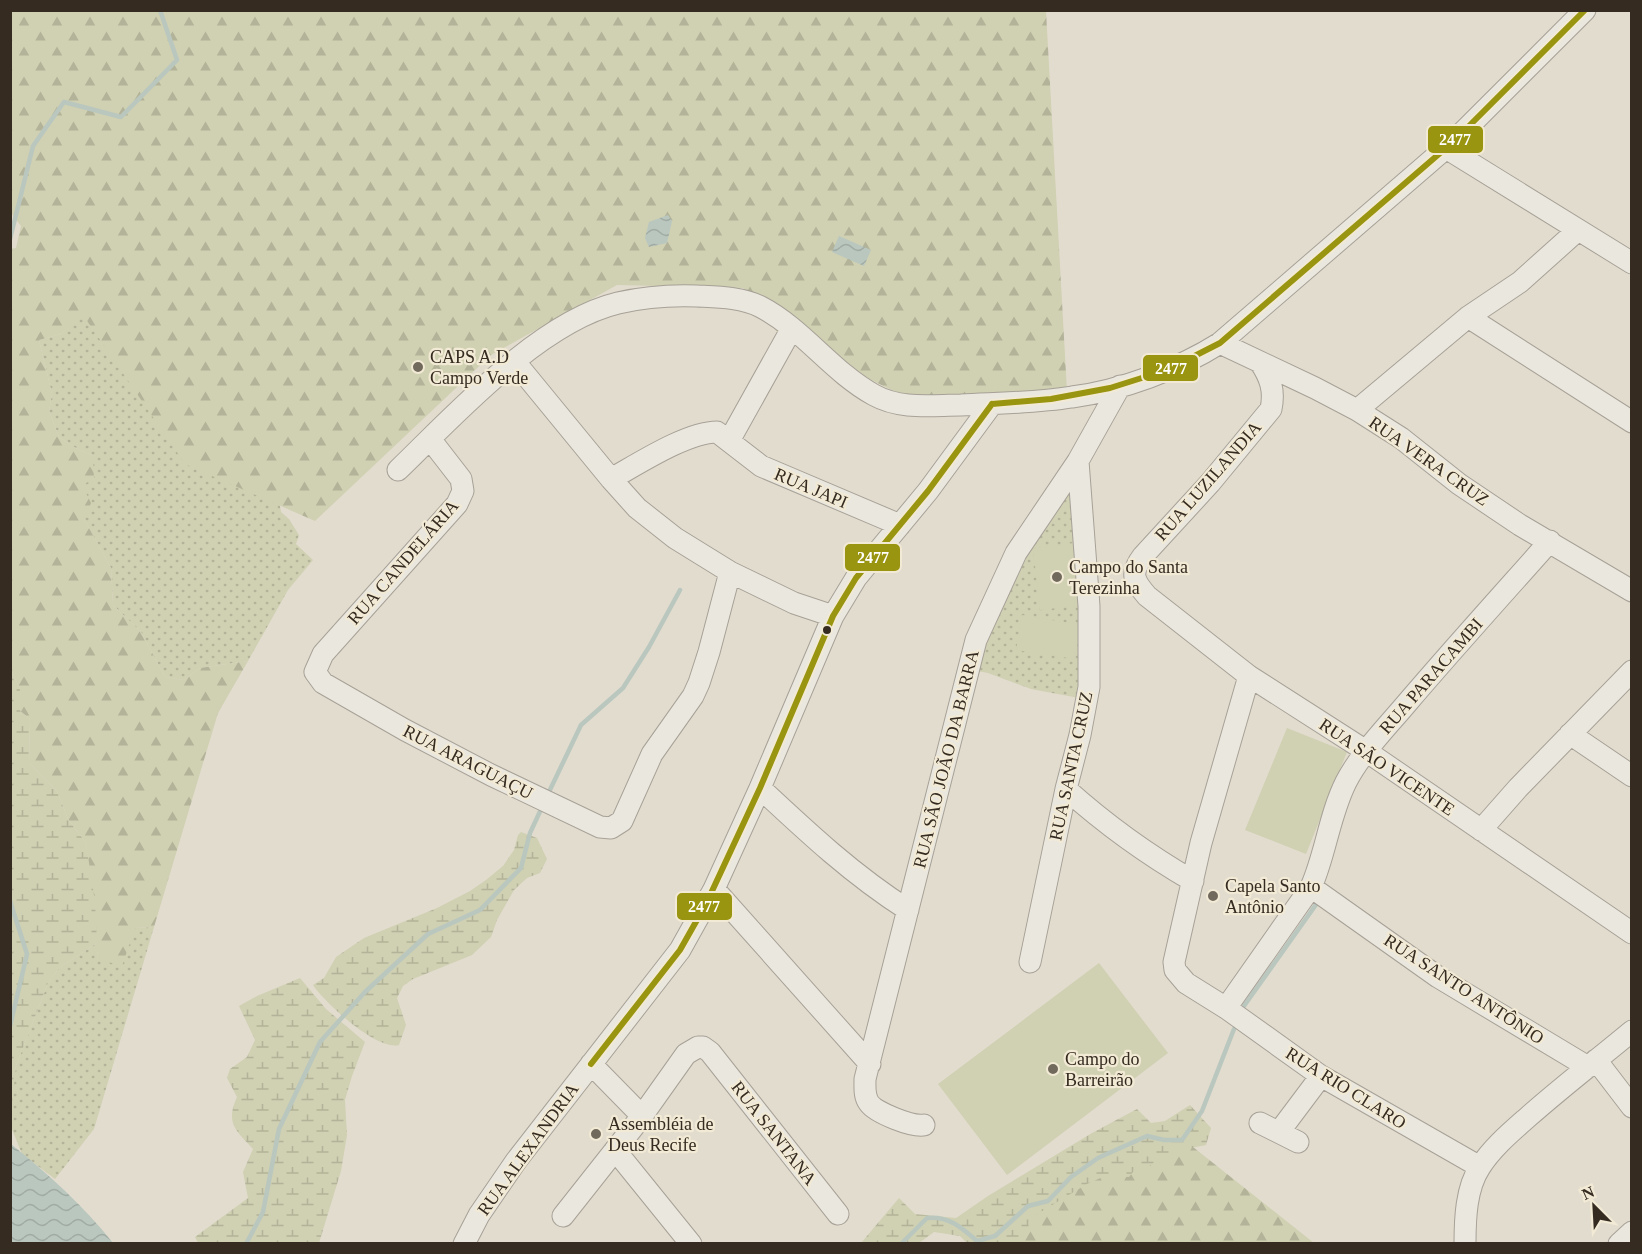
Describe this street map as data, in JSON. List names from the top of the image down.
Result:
{
  "streets": {
    "street": [
      "RUA VERA CRUZ",
      "RUA LUZILANDIA",
      "RUA JAPI",
      "RUA CANDELÁRIA",
      "RUA PARACAMBI",
      "RUA SÃO JOÃO DA BARRA",
      "RUA ARAGUAÇU",
      "RUA SANTA CRUZ",
      "RUA SÃO VICENTE",
      "RUA SANTO ANTÔNIO",
      "RUA RIO CLARO",
      "RUA SANTANA",
      "RUA ALEXANDRIA"
    ]
  },
  "crossings": [
    ["RUA VERA CRUZ", "RUA LUZILANDIA"],
    ["RUA VERA CRUZ", "RUA PARACAMBI"],
    ["RUA LUZILANDIA", "RUA SÃO VICENTE"],
    ["RUA JAPI", "RUA ALEXANDRIA"],
    ["RUA CANDELÁRIA", "RUA ARAGUAÇU"],
    ["RUA PARACAMBI", "RUA SÃO VICENTE"],
    ["RUA PARACAMBI", "RUA SANTO ANTÔNIO"],
    ["RUA PARACAMBI", "RUA RIO CLARO"],
    ["RUA SÃO JOÃO DA BARRA", "RUA SANTA CRUZ"]
  ],
  "places": [
    "CAPS A.D Campo Verde",
    "Campo do Santa Terezinha",
    "Capela Santo Antônio",
    "Campo do Barreirão",
    "Assembléia de Deus Recife"
  ],
  "lines": ["transit line 2477"],
  "north": "top left"
}
